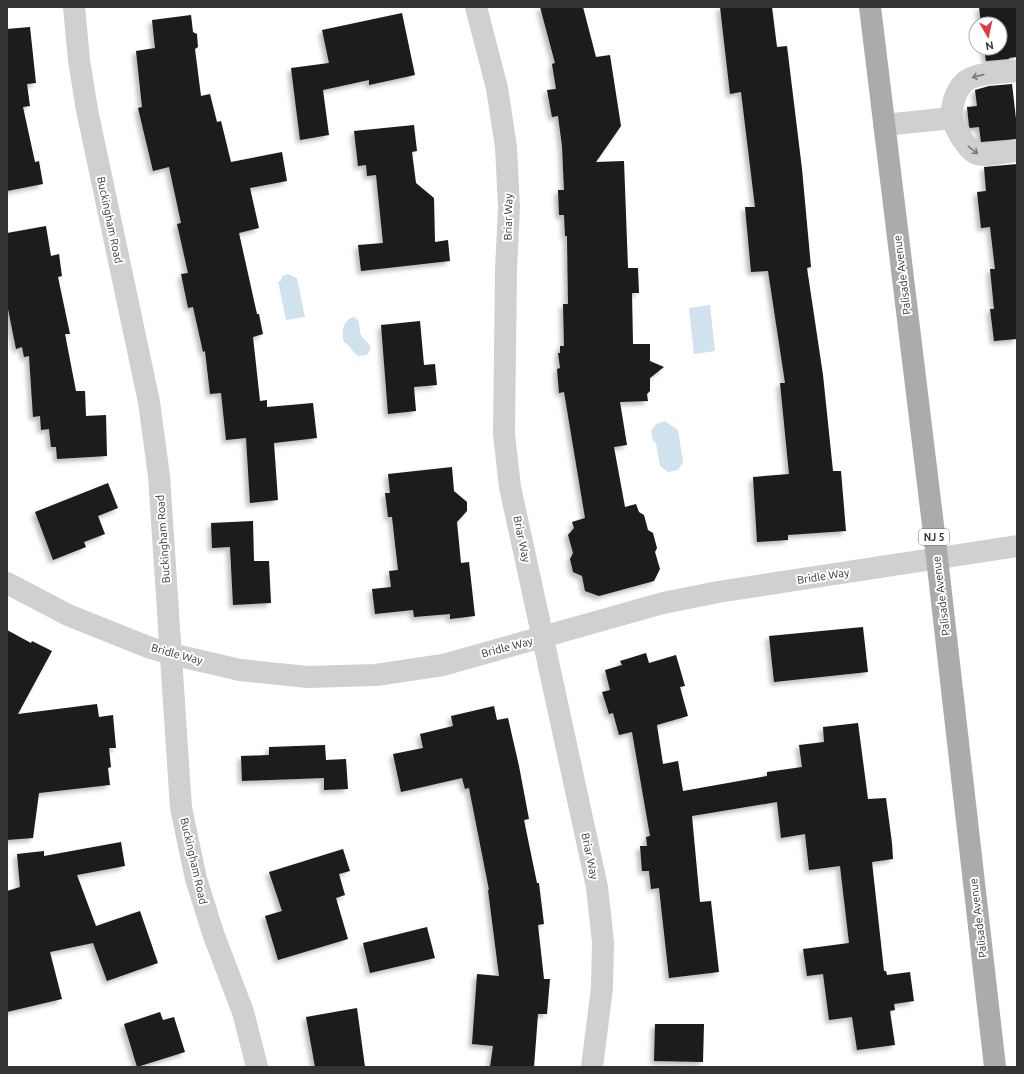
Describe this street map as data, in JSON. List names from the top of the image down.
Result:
{
  "streets": {
    "main road": ["Palisade Avenue", "NJ 5"],
    "street": ["Briar Way", "Buckingham Road", "Bridle Way"]
  },
  "crossings": [
    ["Briar Way", "Bridle Way"],
    ["Buckingham Road", "Bridle Way"],
    ["Palisade Avenue", "Bridle Way"]
  ],
  "north": "bottom"
}
